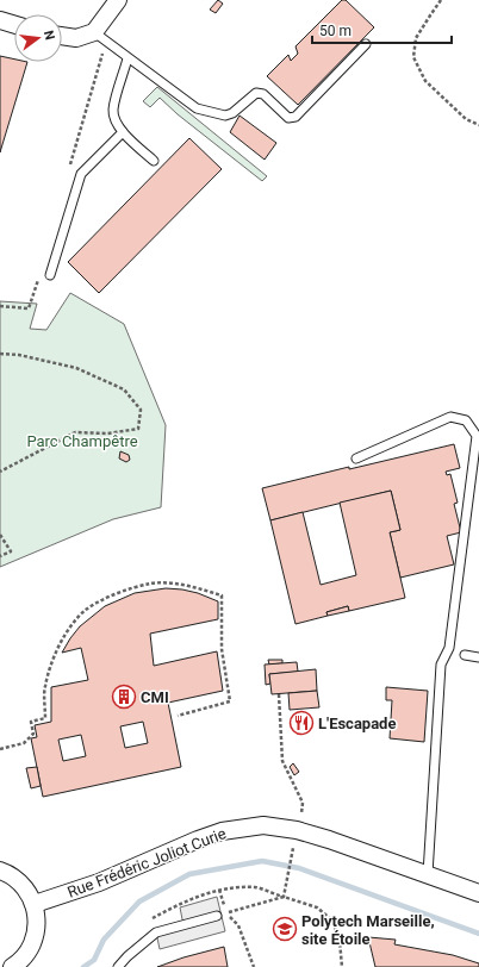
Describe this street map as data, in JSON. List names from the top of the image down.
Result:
{
  "streets": {
    "street": ["Rue Frédéric Joliot Curie"]
  },
  "parks": ["Parc Champêtre"],
  "places": {
    "building": ["CMI"],
    "restaurant": ["L'Escapade"],
    "school or university": ["Polytech Marseille, site Étoile"]
  },
  "scale_bar": "50 m",
  "north": "right"
}
